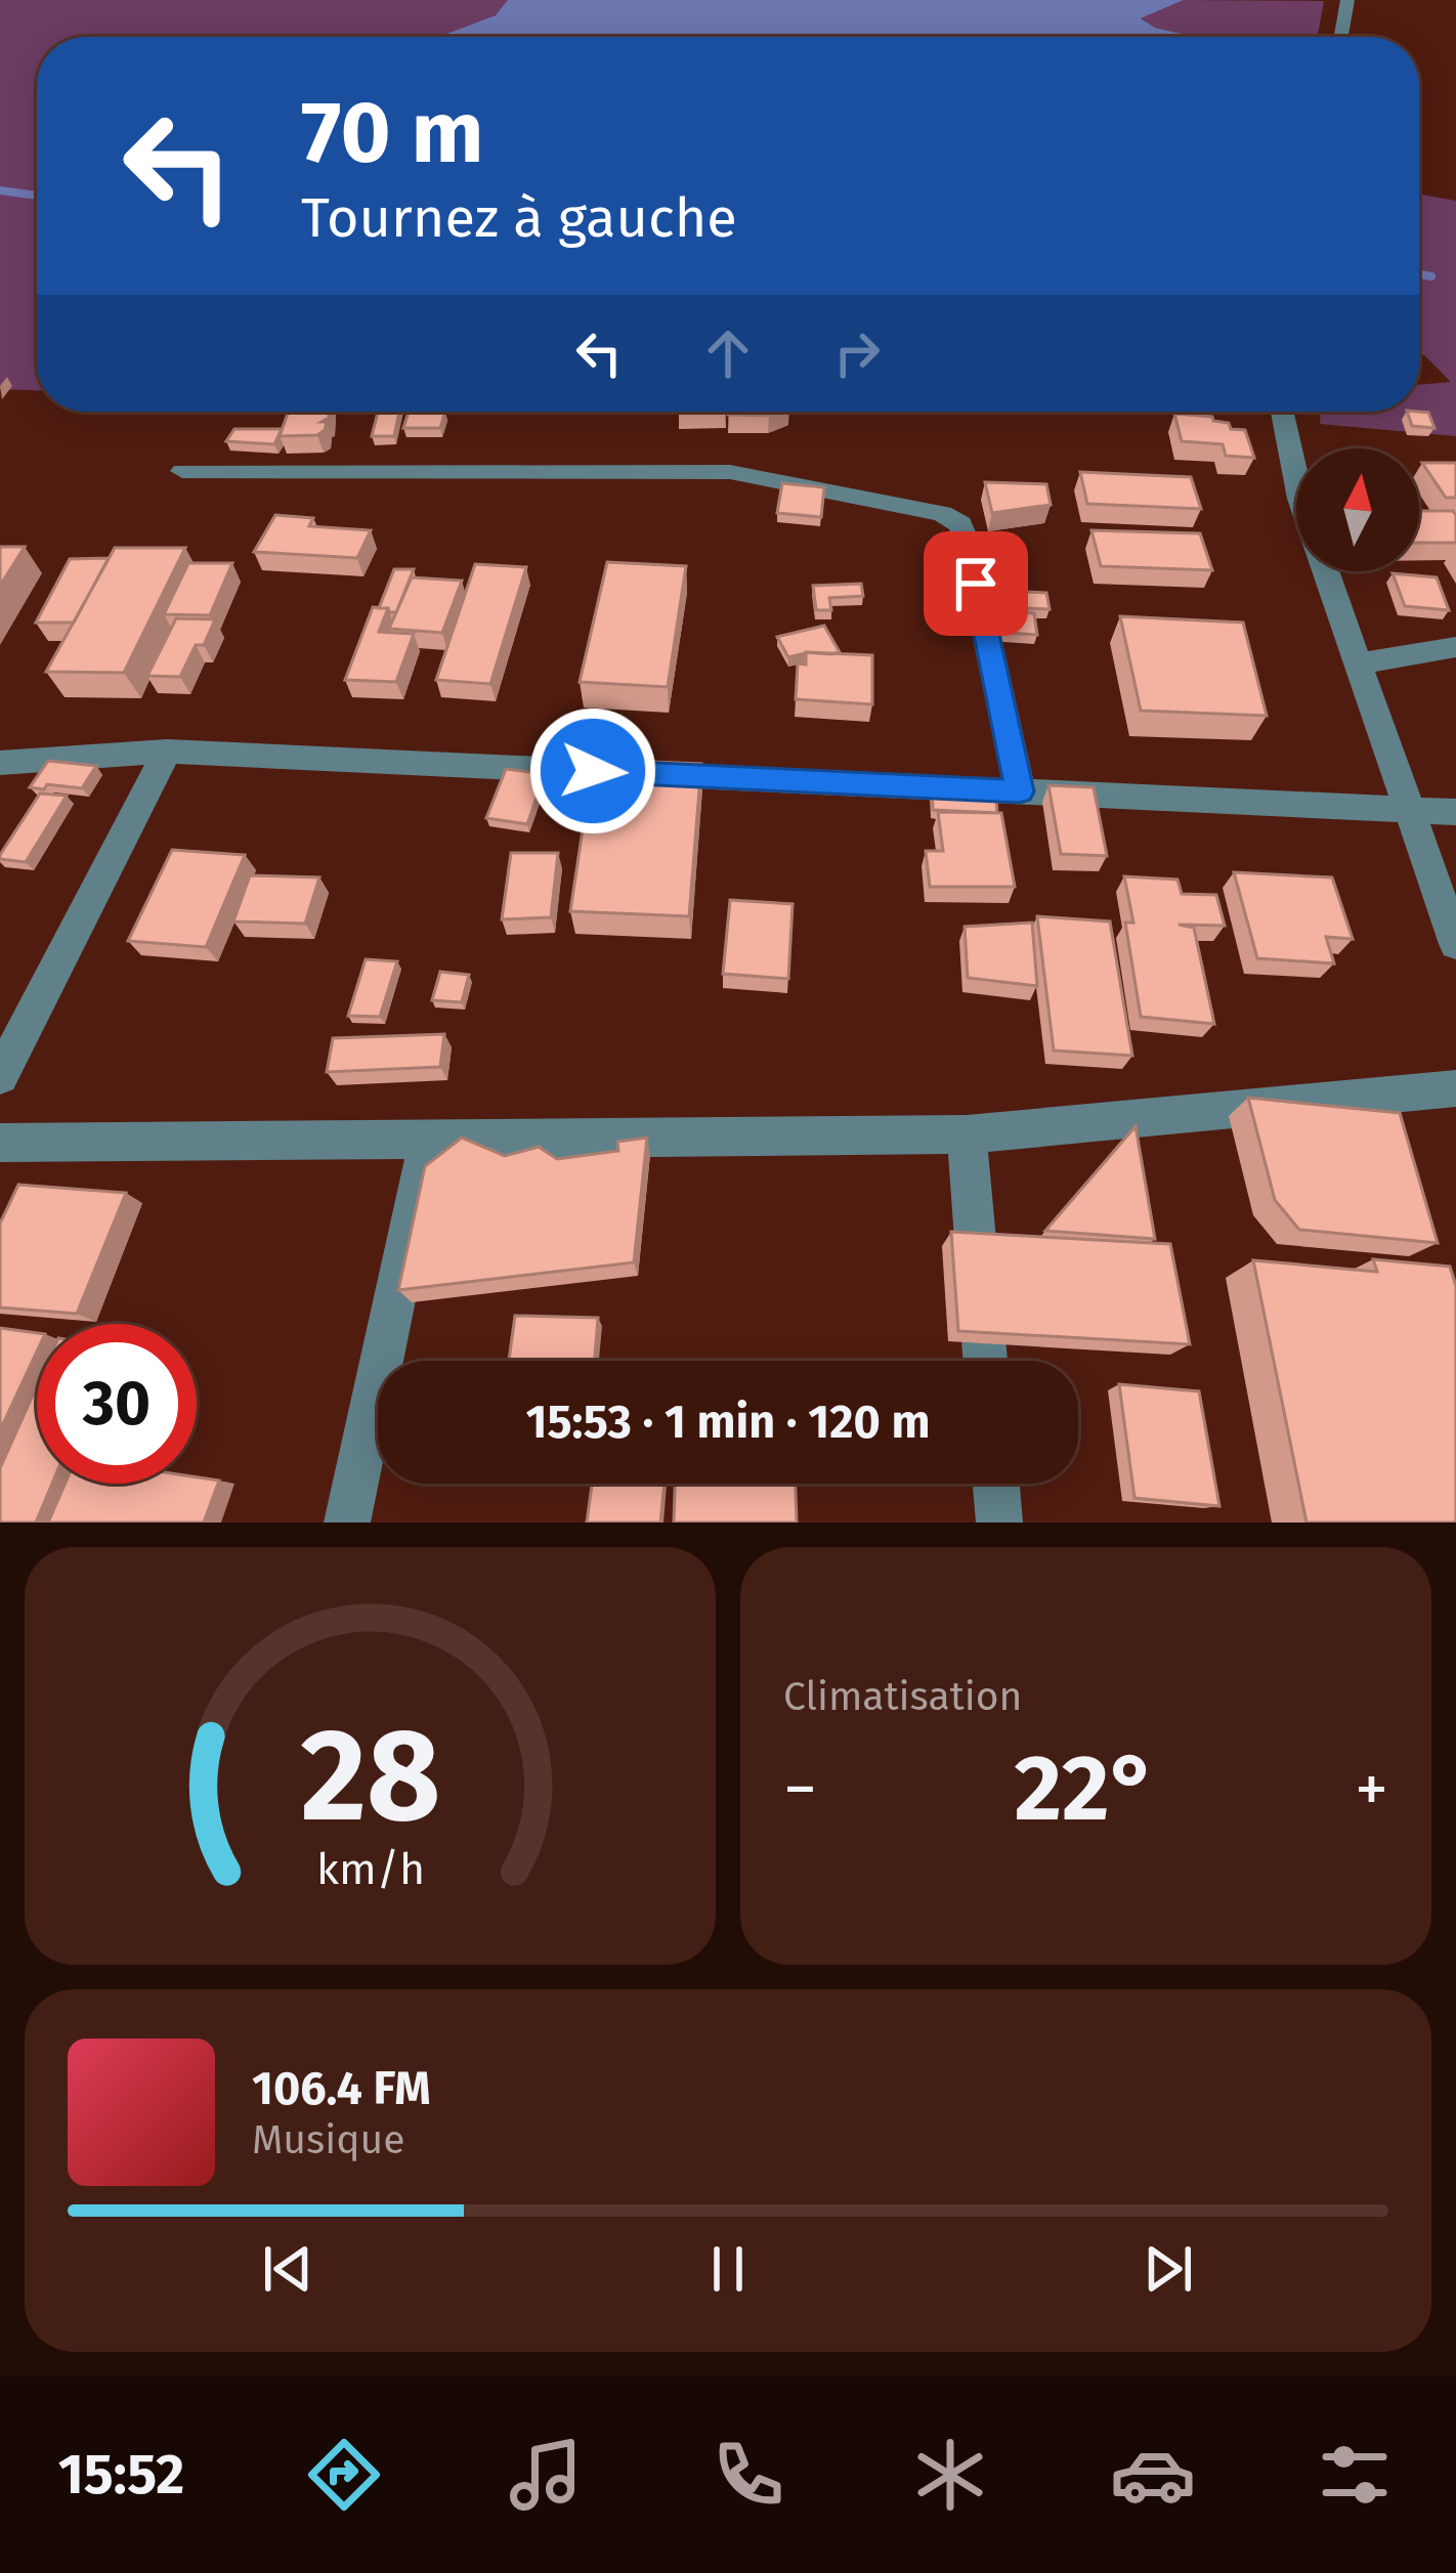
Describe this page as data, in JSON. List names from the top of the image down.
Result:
{
  "north": "top",
  "page": {
    "turn": ["70 m", "Tournez à gauche"],
    "limit": "30",
    "trip": "15:53 · 1 min · 120 m",
    "tile": "Climatisation",
    "heat": ["−", "22°", "+"],
    "song": ["106.4 FM", "Musique"],
    "tabs": "15:52",
    "gauge": ["28", "km/h"]
  }
}
